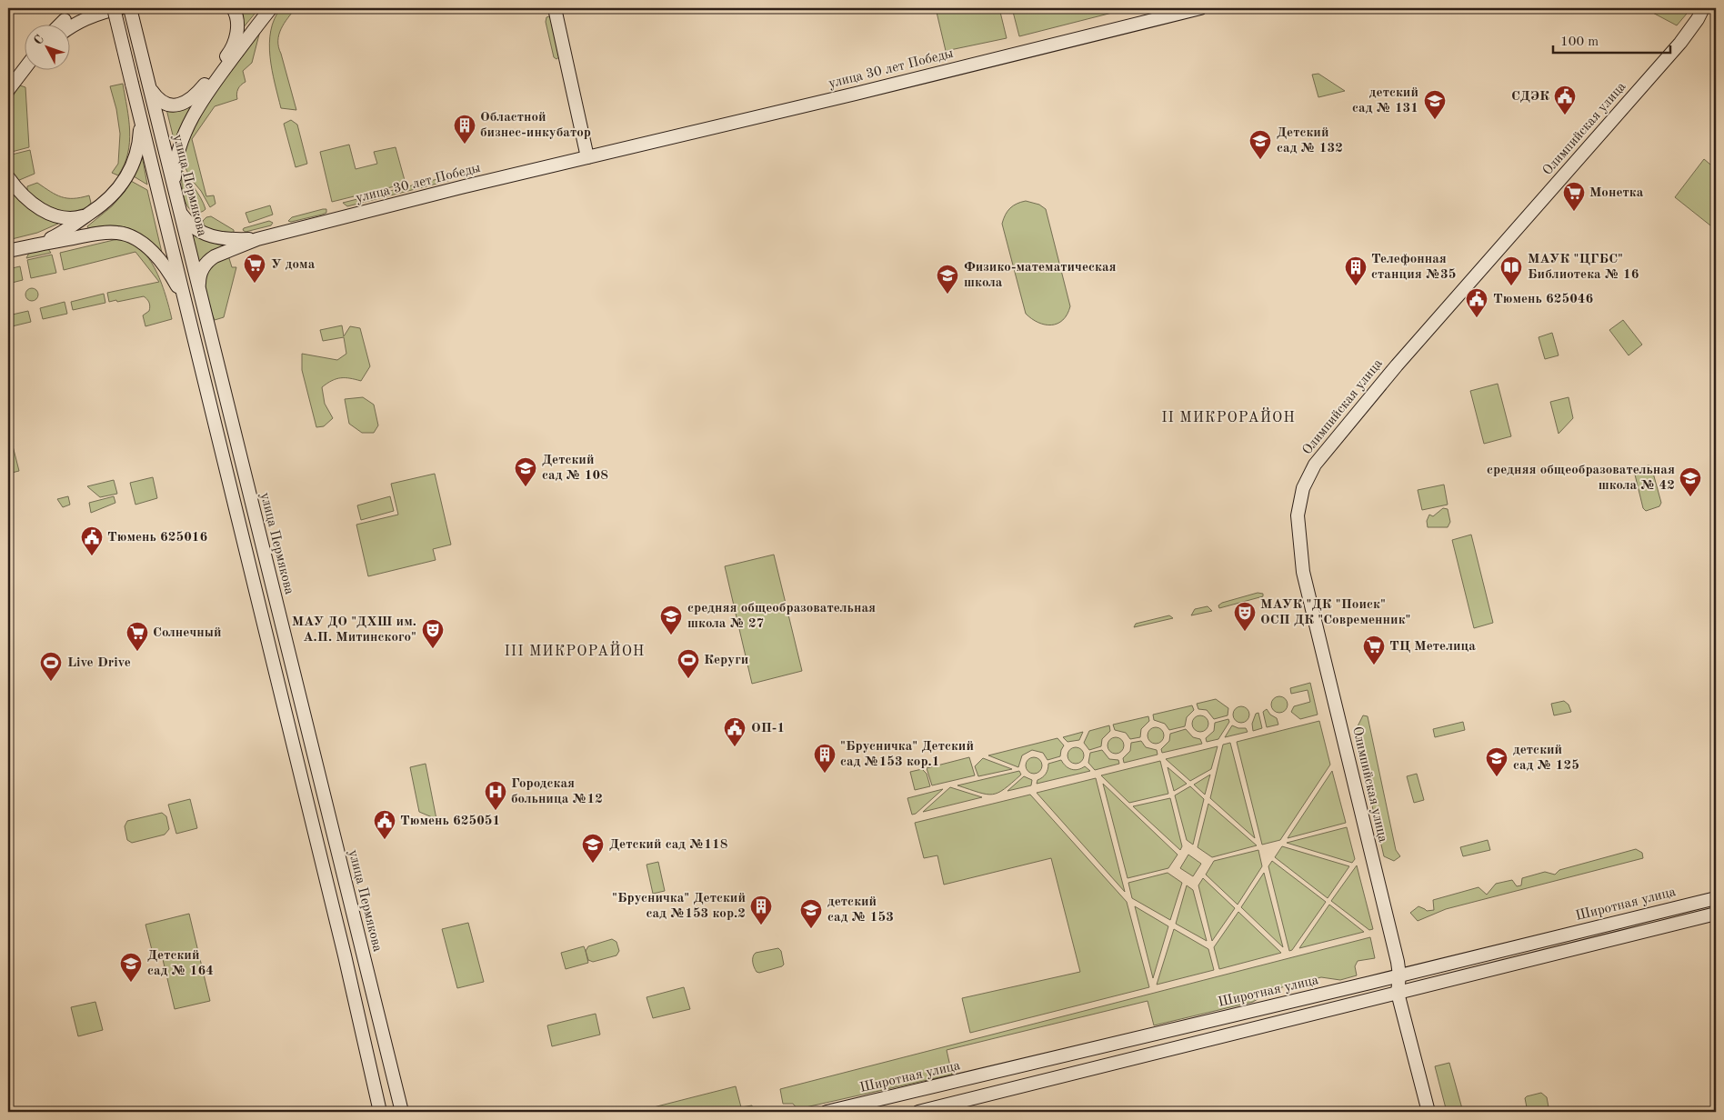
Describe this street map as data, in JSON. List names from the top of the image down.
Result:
{
  "streets": {
    "main road": [
      "улица 30 лет Победы",
      "Олимпийская улица",
      "улица Пермякова",
      "Широтная улица"
    ]
  },
  "crossings": [
    ["Олимпийская улица", "Широтная улица"]
  ],
  "districts": ["II МИКРОРАЙОН", "III МИКРОРАЙОН"],
  "places": {
    "public building": [
      "СДЭК",
      "Тюмень 625046",
      "Тюмень 625016",
      "ОП-1",
      "Тюмень 625051"
    ],
    "school or university": [
      "детский сад № 131",
      "Детский сад № 132",
      "Физико-математическая школа",
      "Детский сад № 108",
      "средняя общеобразовательная школа № 42",
      "средняя общеобразовательная школа № 27",
      "детский сад № 125",
      "Детский сад №118",
      "детский сад № 153",
      "Детский сад № 164"
    ],
    "building": [
      "Областной бизнес-инкубатор",
      "Телефонная станция №35",
      "\"Брусничка\" Детский сад №153 кор.1",
      "\"Брусничка\" Детский сад №153 кор.2"
    ],
    "supermarket": [
      "Монетка",
      "У дома",
      "Солнечный",
      "ТЦ Метелица"
    ],
    "library": ["МАУК \"ЦГБС\" Библиотека № 16"],
    "theatre": ["МАУК \"ДК \"Поиск\" ОСП ДК \"Современник\"", "МАУ ДО \"ДХШ им. А.П. Митинского\""],
    "sports": ["Керуги", "Live Drive"],
    "hospital": ["Городская больница №12"]
  },
  "scale_bar": "100 m",
  "north": "top left"
}
